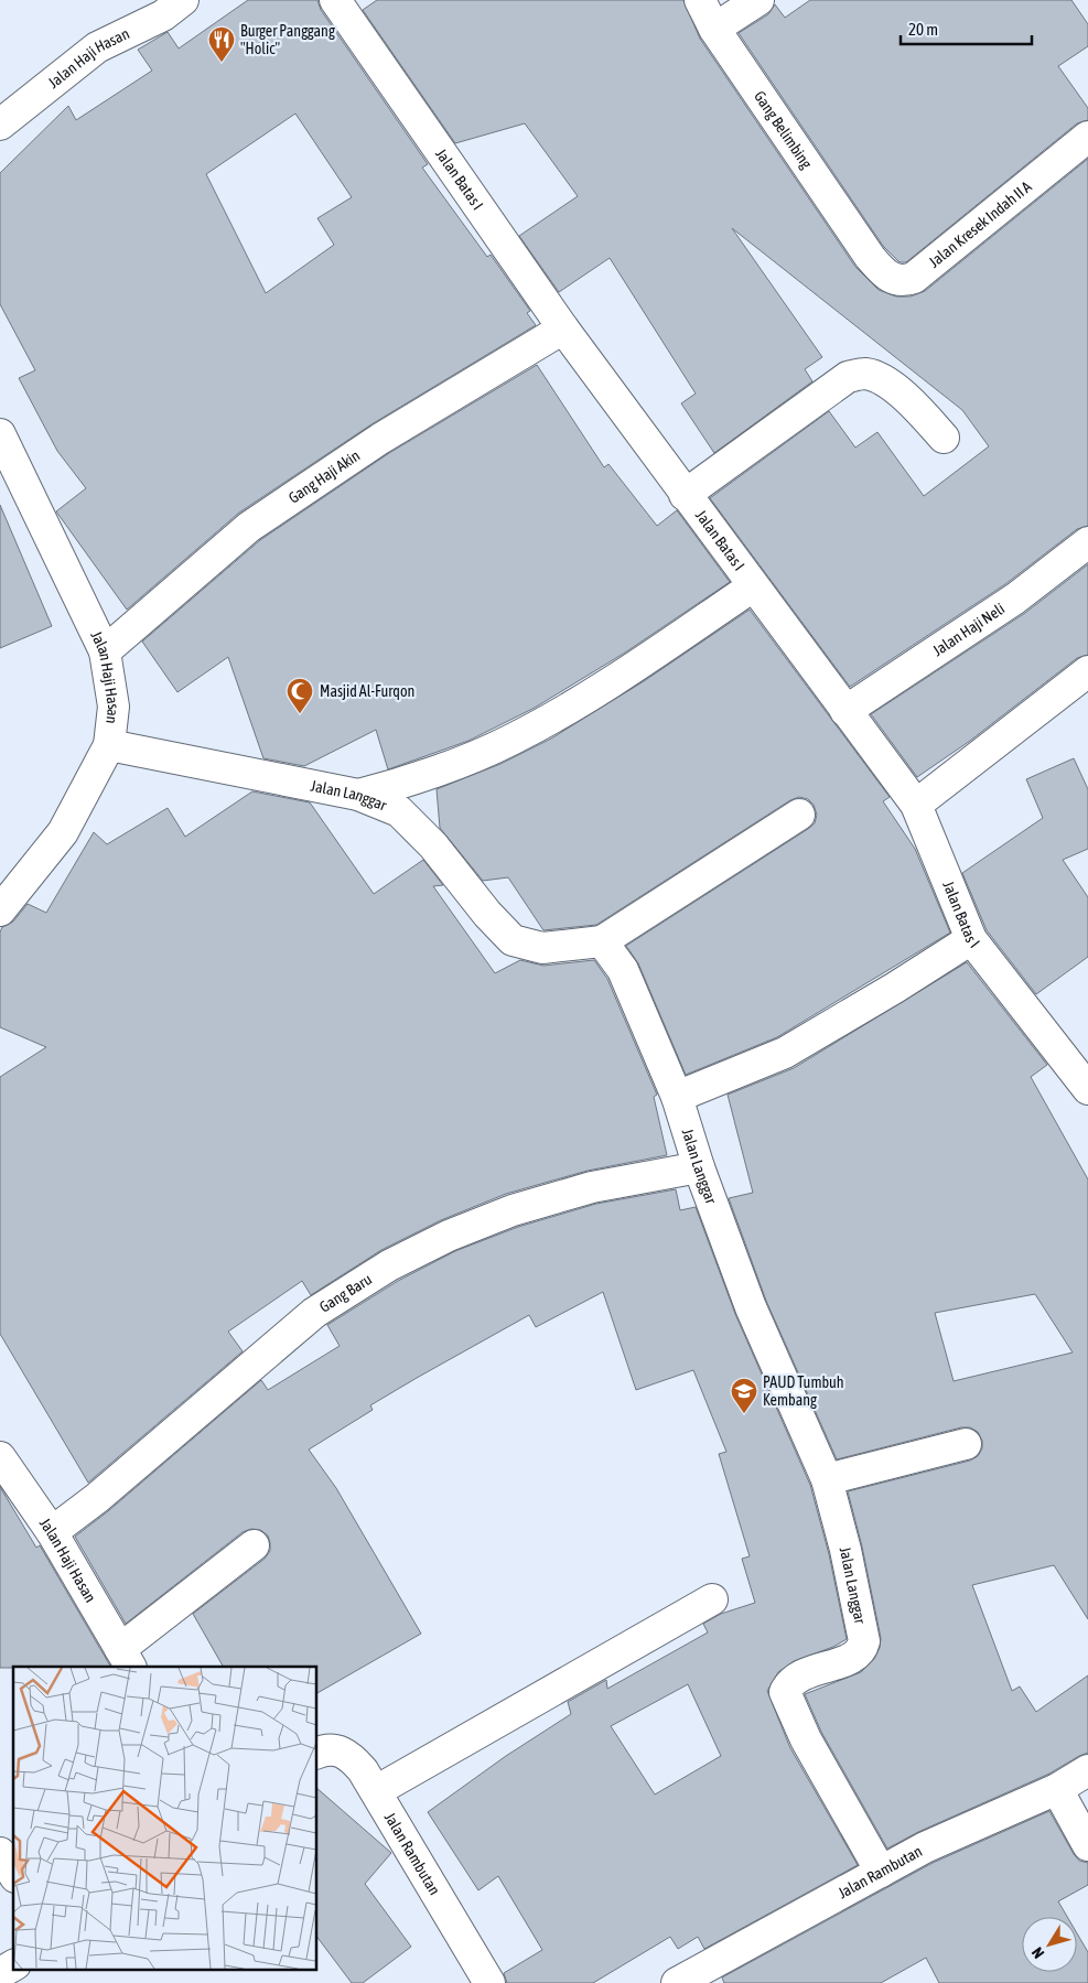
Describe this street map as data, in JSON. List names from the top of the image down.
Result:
{
  "streets": {
    "street": [
      "Jalan Haji Hasan",
      "Gang Belimbing",
      "Jalan Batas I",
      "Jalan Kresek Indah II A",
      "Gang Haji Akin",
      "Jalan Haji Neli",
      "Jalan Langgar",
      "Gang Baru",
      "Jalan Rambutan"
    ]
  },
  "crossings": [
    ["Jalan Haji Hasan", "Gang Haji Akin"],
    ["Jalan Haji Hasan", "Jalan Langgar"],
    ["Jalan Haji Hasan", "Gang Baru"],
    ["Gang Belimbing", "Jalan Kresek Indah II A"],
    ["Jalan Batas I", "Gang Haji Akin"],
    ["Jalan Batas I", "Jalan Haji Neli"],
    ["Jalan Langgar", "Gang Baru"],
    ["Jalan Langgar", "Jalan Rambutan"]
  ],
  "places": {
    "restaurant": ["Burger Panggang \"Holic\""],
    "mosque": ["Masjid Al-Furqon"],
    "school or university": ["PAUD Tumbuh Kembang"]
  },
  "scale_bar": "20 m",
  "north": "bottom left"
}
